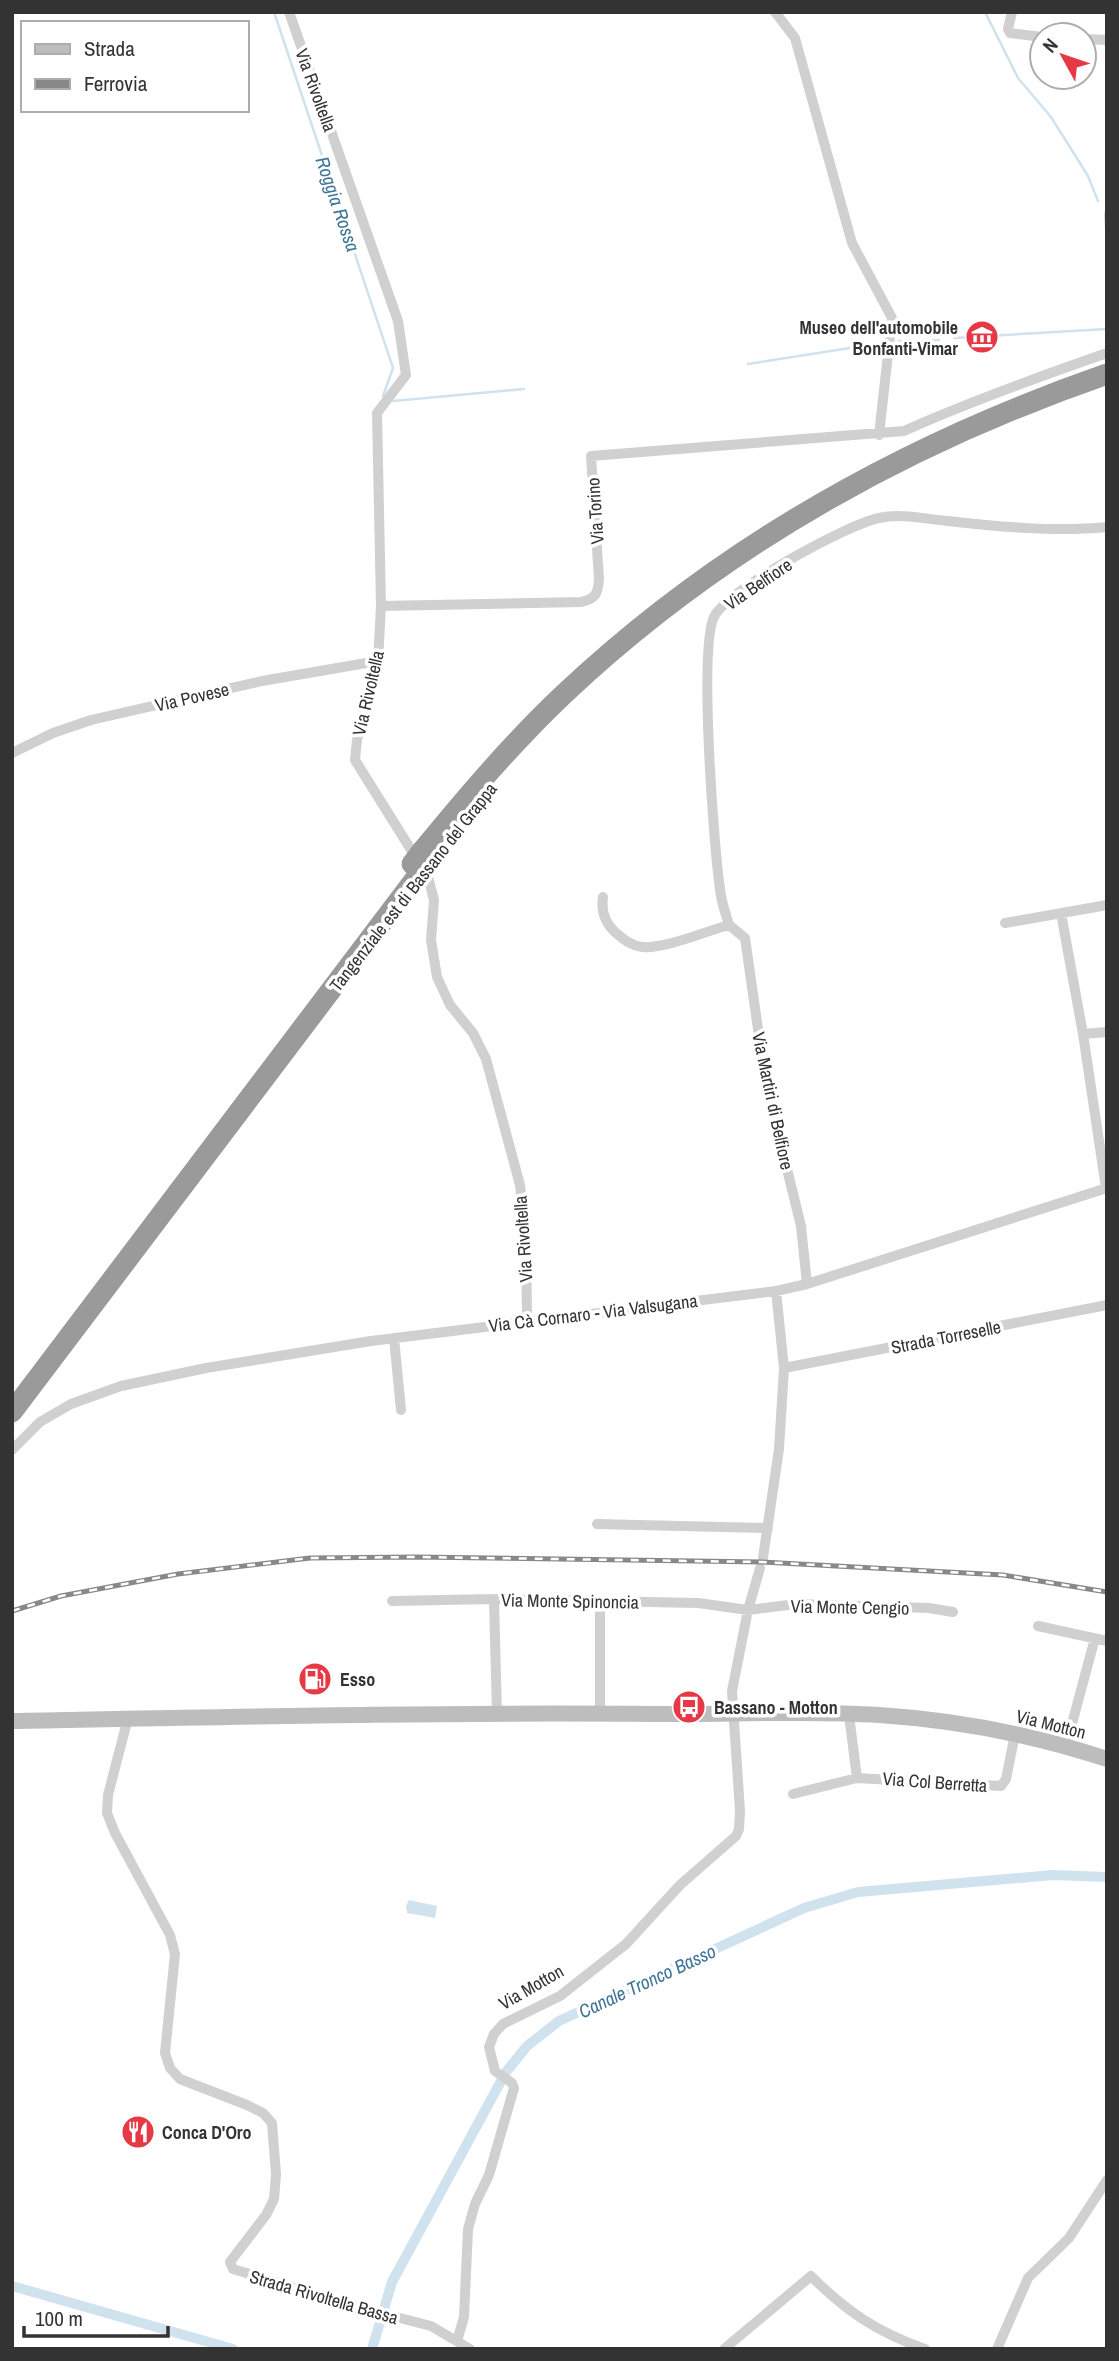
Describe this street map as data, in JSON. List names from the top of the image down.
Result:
{
  "streets": {
    "highway": ["Tangenziale est di Bassano del Grappa"],
    "main road": ["Via Motton"],
    "street": [
      "Via Rivoltella",
      "Via Torino",
      "Via Belfiore",
      "Via Povese",
      "Via Martiri di Belfiore",
      "Via Cà Cornaro - Via Valsugana",
      "Strada Torreselle",
      "Via Monte Spinoncia",
      "Via Monte Cengio",
      "Via Col Berretta",
      "Strada Rivoltella Bassa"
    ]
  },
  "crossings": [
    ["Via Rivoltella", "Via Torino"],
    ["Via Rivoltella", "Via Povese"],
    ["Via Rivoltella", "Via Cà Cornaro - Via Valsugana"],
    ["Via Belfiore", "Via Martiri di Belfiore"],
    ["Via Martiri di Belfiore", "Via Cà Cornaro - Via Valsugana"],
    ["Via Monte Spinoncia", "Via Monte Cengio"],
    ["Via Motton", "Via Col Berretta"],
    ["Via Motton", "Strada Rivoltella Bassa"]
  ],
  "water": ["Roggia Rossa", "Canale Tronco Basso"],
  "places": {
    "museum": ["Museo dell'automobile Bonfanti-Vimar"],
    "fuel station": ["Esso"],
    "bus stop": ["Bassano - Motton"],
    "restaurant": ["Conca D'Oro"]
  },
  "legend": ["Strada", "Ferrovia"],
  "scale_bar": "100 m",
  "north": "top left"
}
